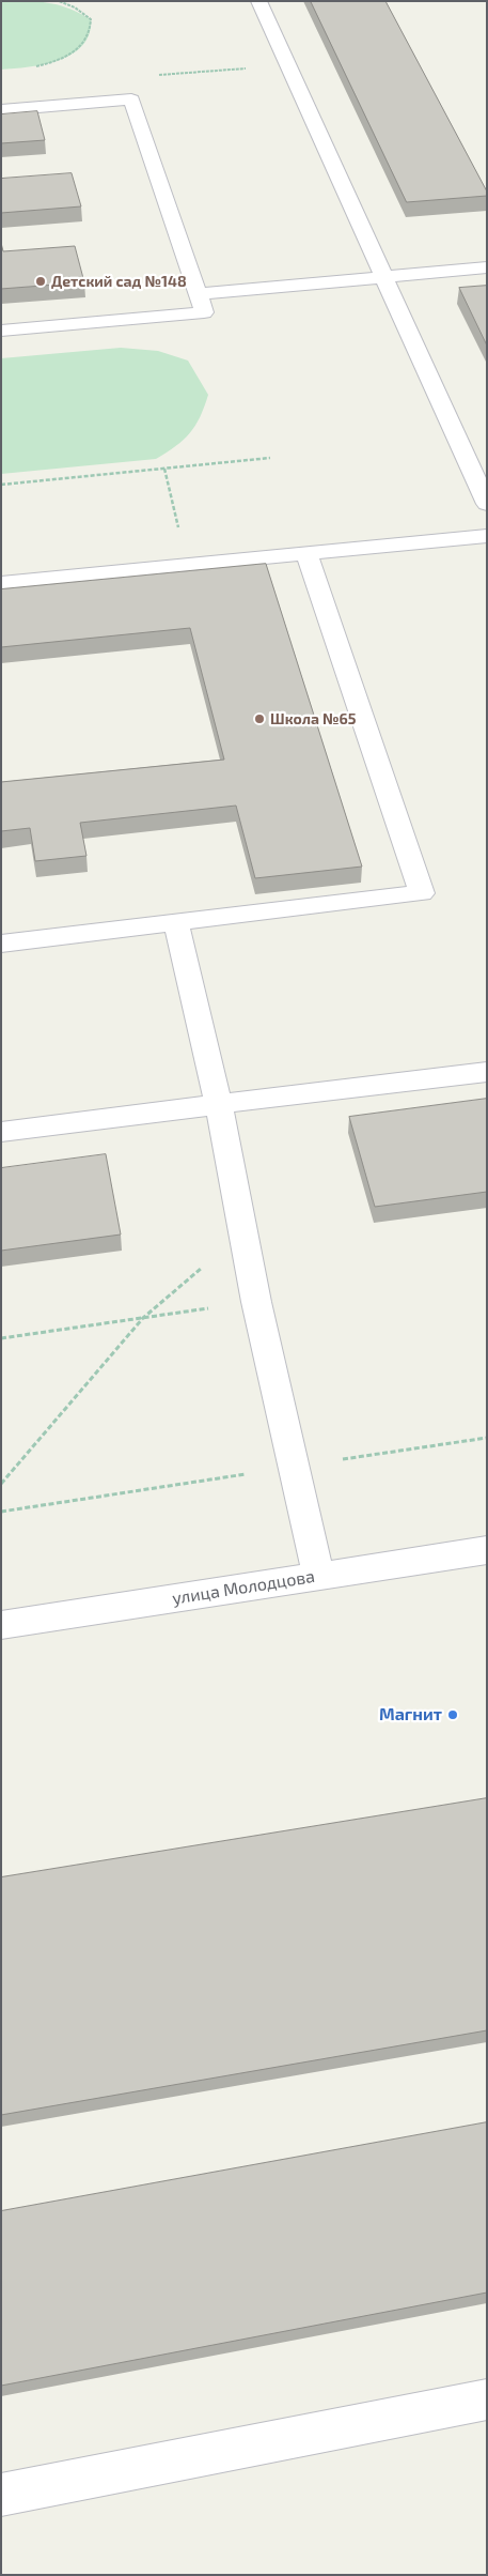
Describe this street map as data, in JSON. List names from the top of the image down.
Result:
{
  "streets": {
    "street": ["улица Молодцова"]
  },
  "places": ["Детский сад №148", "Школа №65", "Магнит"]
}
